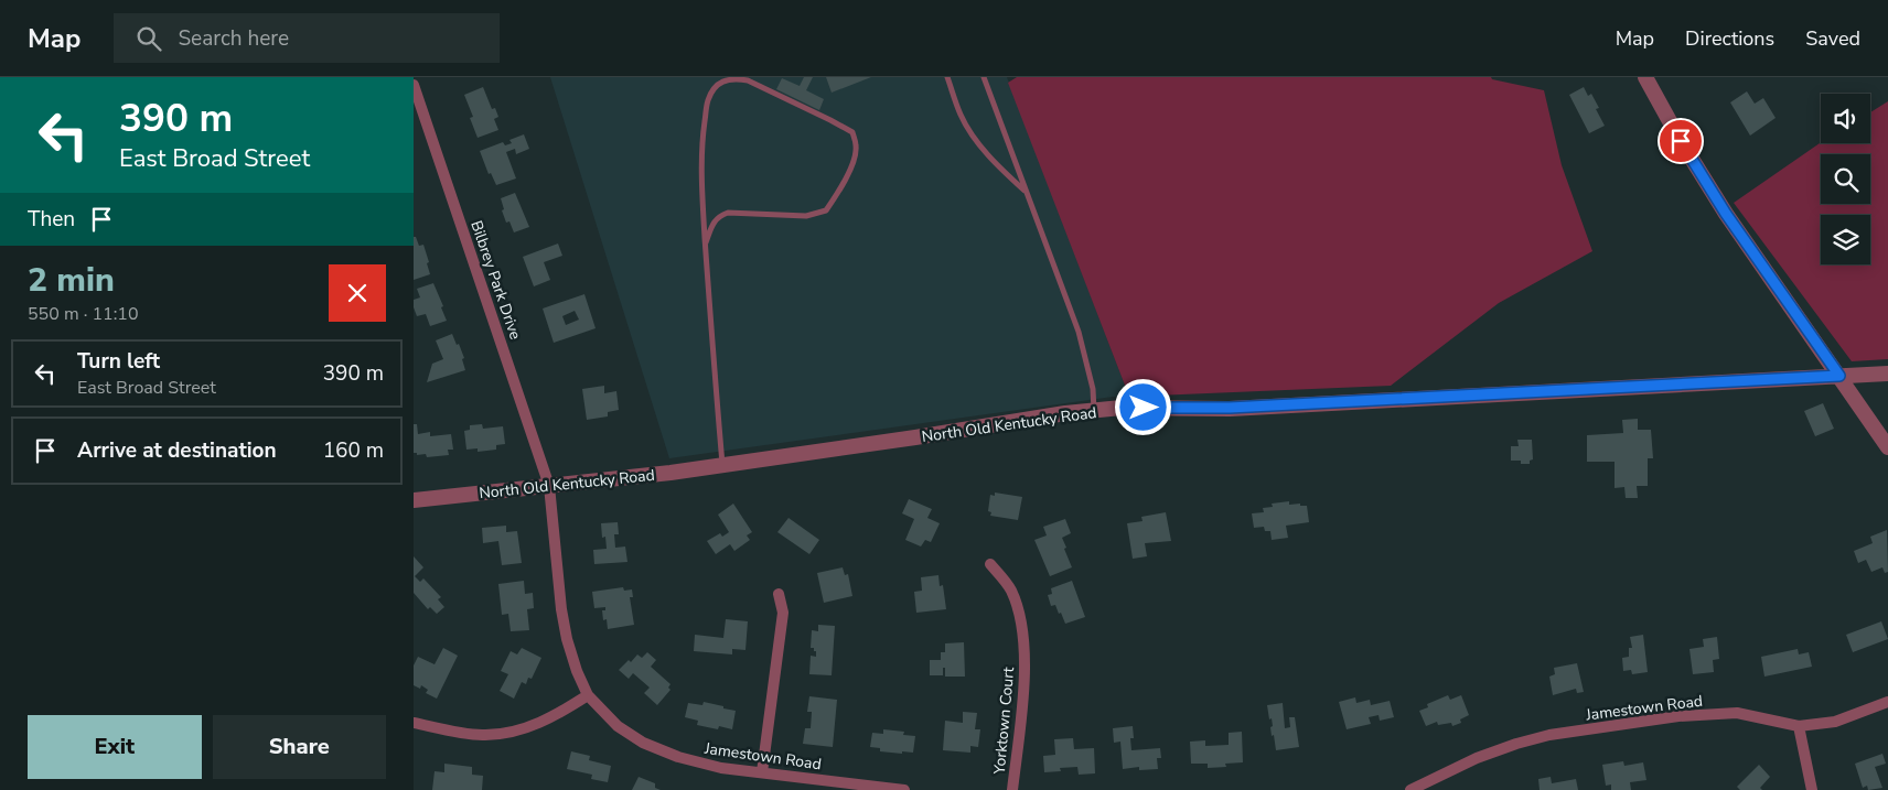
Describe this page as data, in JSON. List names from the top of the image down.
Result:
{
  "streets": {
    "street": [
      "Bilbrey Park Drive",
      "North Old Kentucky Road",
      "Jamestown Road",
      "Yorktown Court"
    ]
  },
  "crossings": [
    ["Bilbrey Park Drive", "North Old Kentucky Road"],
    ["Bilbrey Park Drive", "Jamestown Road"],
    ["North Old Kentucky Road", "Jamestown Road"]
  ],
  "page": {
    "header": "Map",
    "search": "Search here",
    "nav": ["Map", "Directions", "Saved"],
    "turn": ["390 m", "East Broad Street"],
    "then": "Then",
    "heading": ["2 min", "550 m · 11:10"],
    "list": [
      {
        "name": "Turn left",
        "note": "East Broad Street",
        "value": "390 m"
      },
      {
        "name": "Arrive at destination",
        "value": "160 m"
      }
    ],
    "buttons": ["Exit", "Share"]
  }
}
